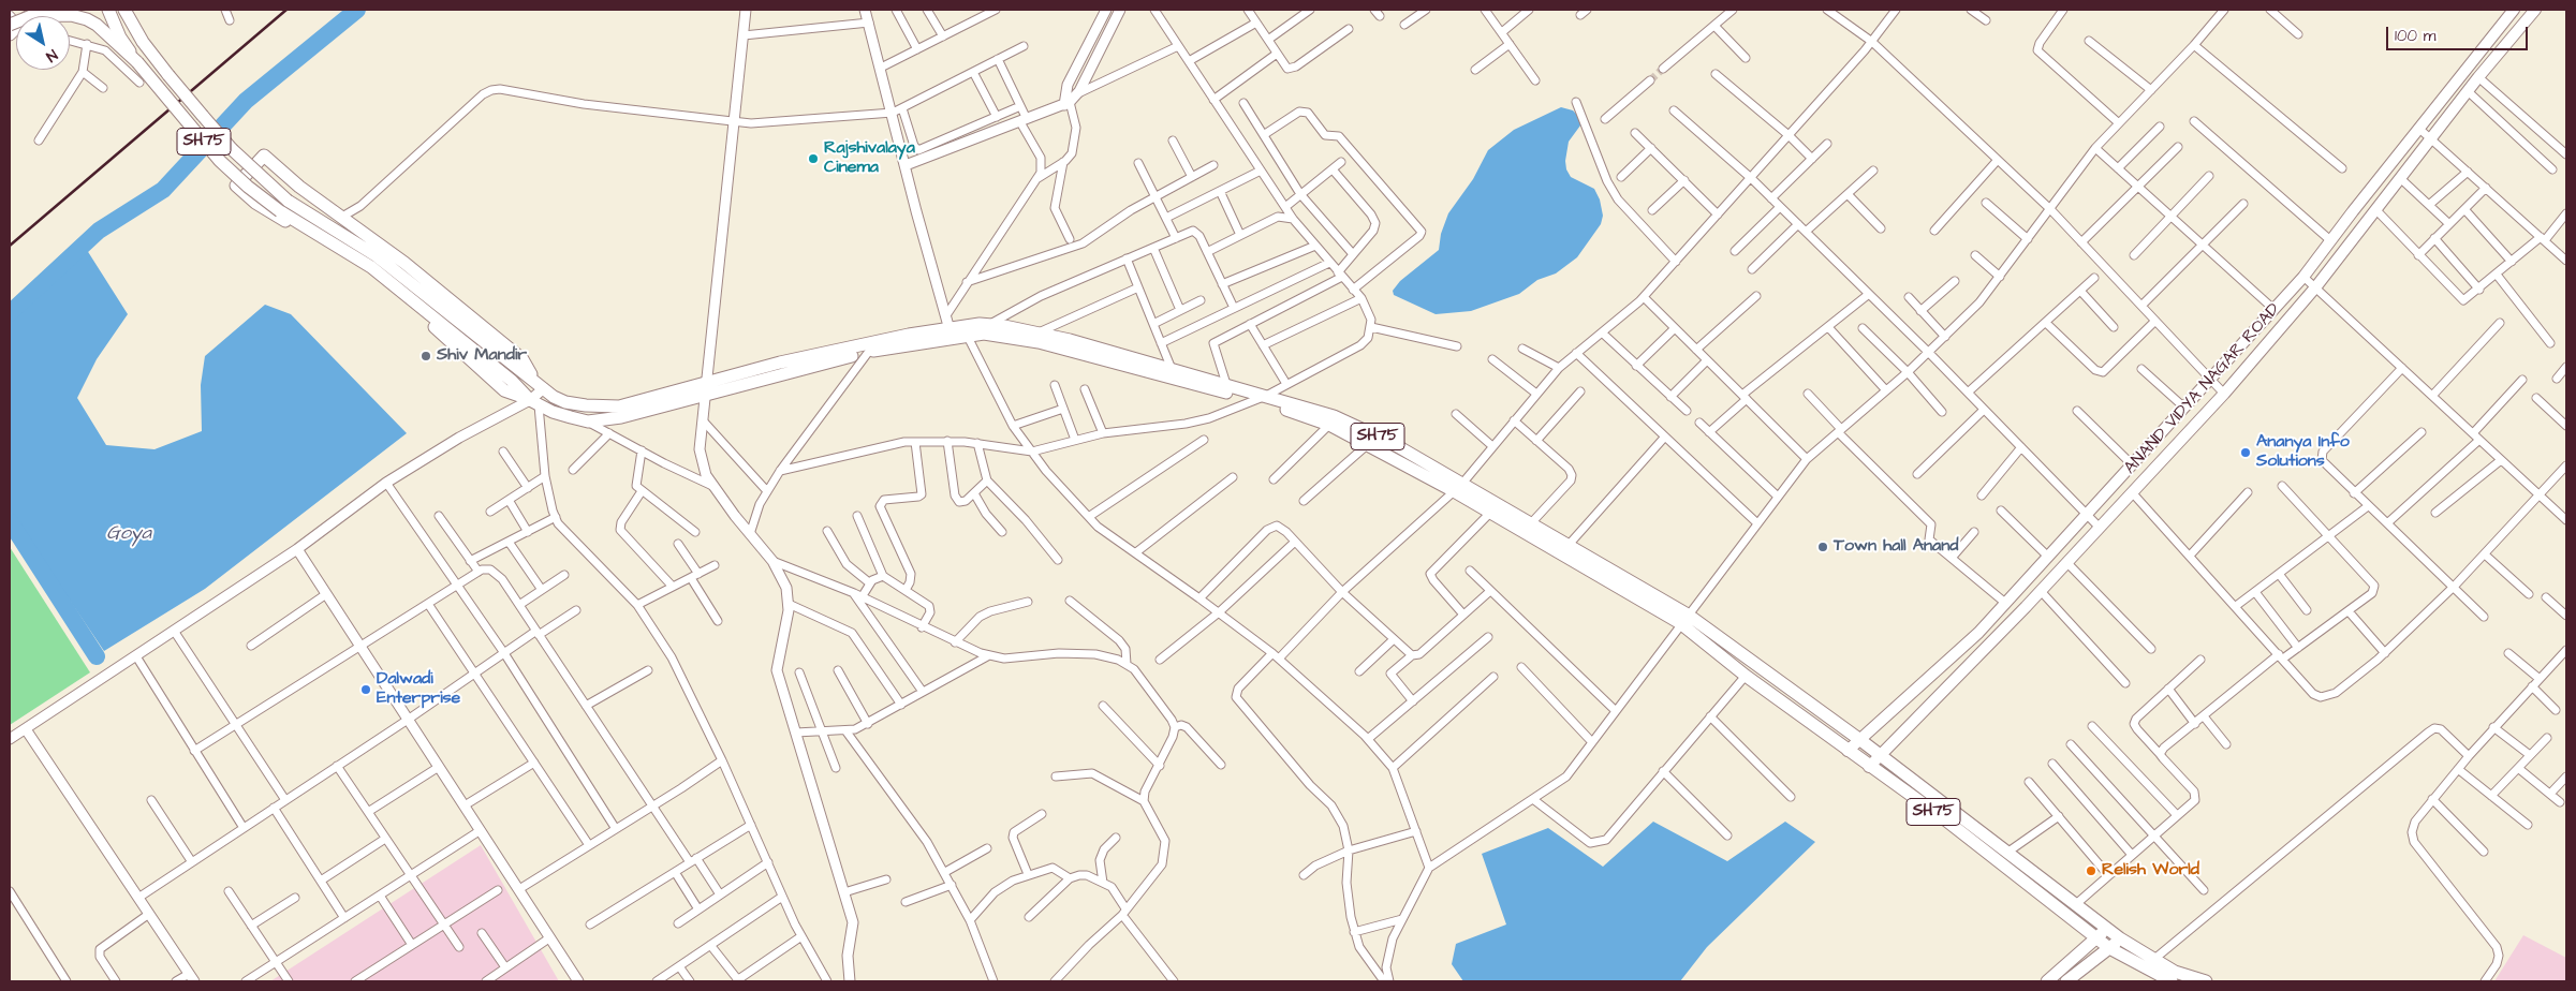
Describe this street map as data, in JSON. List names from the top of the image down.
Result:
{
  "streets": {
    "main road": ["SH75", "ANAND VIDYA NAGAR ROAD"]
  },
  "crossings": [
    ["SH75", "ANAND VIDYA NAGAR ROAD"]
  ],
  "water": ["Goya"],
  "places": [
    "Rajshivalaya Cinema",
    "Shiv Mandir",
    "Ananya Info Solutions",
    "Town hall Anand",
    "Dalwadi Enterprise",
    "Relish World"
  ],
  "scale_bar": "100 m",
  "north": "bottom right"
}
